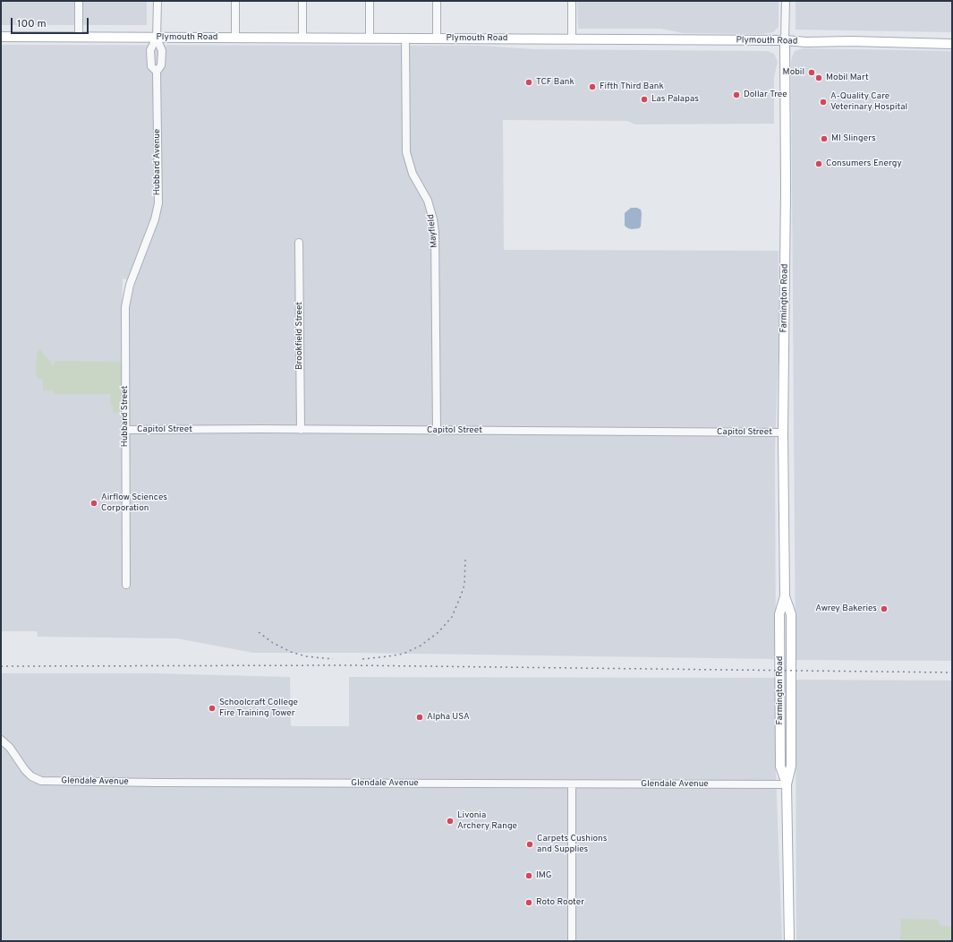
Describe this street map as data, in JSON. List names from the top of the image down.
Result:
{
  "streets": {
    "main road": ["Plymouth Road", "Farmington Road"],
    "street": [
      "Hubbard Avenue",
      "Mayfield",
      "Brookfield Street",
      "Hubbard Street",
      "Capitol Street",
      "Glendale Avenue"
    ]
  },
  "crossings": [
    ["Plymouth Road", "Hubbard Avenue"],
    ["Plymouth Road", "Mayfield"],
    ["Plymouth Road", "Farmington Road"],
    ["Hubbard Avenue", "Hubbard Street"],
    ["Mayfield", "Capitol Street"],
    ["Farmington Road", "Capitol Street"],
    ["Farmington Road", "Glendale Avenue"],
    ["Brookfield Street", "Capitol Street"],
    ["Hubbard Street", "Capitol Street"]
  ],
  "places": [
    "Mobil",
    "Mobil Mart",
    "TCF Bank",
    "Fifth Third Bank",
    "Dollar Tree",
    "Las Palapas",
    "A-Quality Care Veterinary Hospital",
    "MI Slingers",
    "Consumers Energy",
    "Airflow Sciences Corporation",
    "Awrey Bakeries",
    "Schoolcraft College Fire Training Tower",
    "Alpha USA",
    "Livonia Archery Range",
    "Carpets Cushions and Supplies",
    "IMG",
    "Roto Rooter"
  ],
  "scale_bar": "100 m"
}
